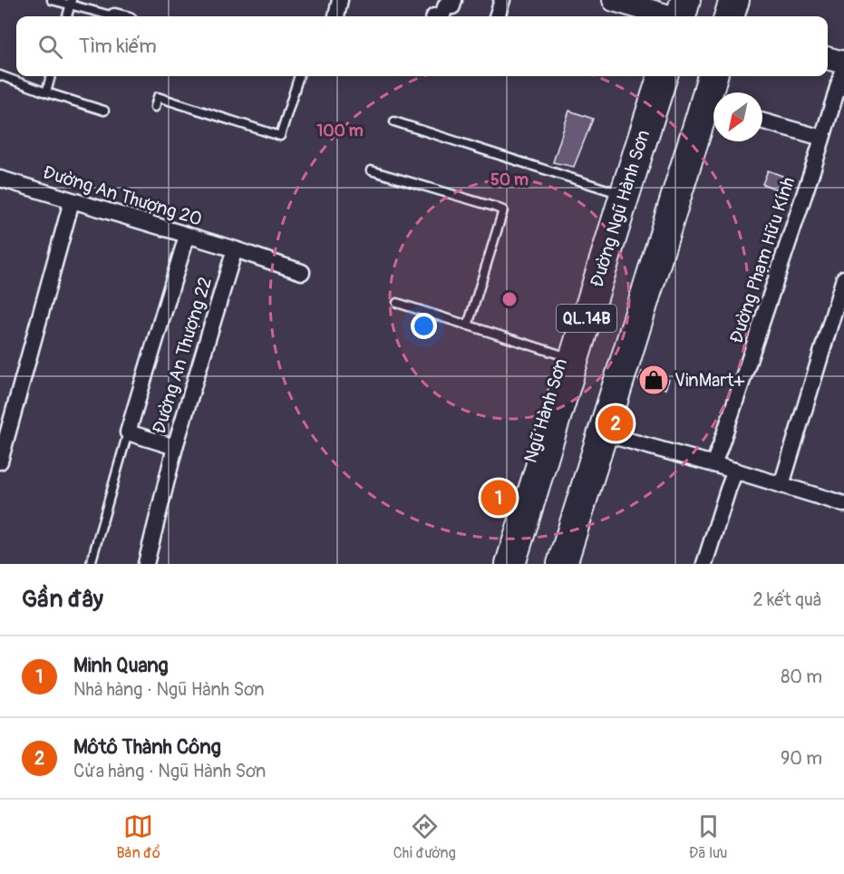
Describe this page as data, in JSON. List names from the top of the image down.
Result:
{
  "streets": {
    "highway": ["Đường Ngũ Hành Sơn", "QL.14B"],
    "main road": ["Ngũ Hành Sơn"],
    "street": ["Đường An Thượng 20", "Đường Phạm Hữu Kính", "Đường An Thượng 22"]
  },
  "crossings": [
    ["Đường An Thượng 20", "Đường An Thượng 22"],
    ["Đường Ngũ Hành Sơn", "Ngũ Hành Sơn"]
  ],
  "places": {
    "shop": ["VinMart+"]
  },
  "north": "bottom left",
  "page": {
    "search": "Tìm kiếm",
    "pins": ["2", "1"],
    "heading": ["Gần đây", "2 kết quả"],
    "list": [
      {
        "mark": "1",
        "name": "Minh Quang",
        "note": "Nhà hàng · Ngũ Hành Sơn",
        "value": "80 m"
      },
      {
        "mark": "2",
        "name": "Môtô Thành Công",
        "note": "Cửa hàng · Ngũ Hành Sơn",
        "value": "90 m"
      }
    ],
    "nav": ["Bản đồ", "Chỉ đường", "Đã lưu"]
  },
  "rings": ["100 m", "50 m"]
}
